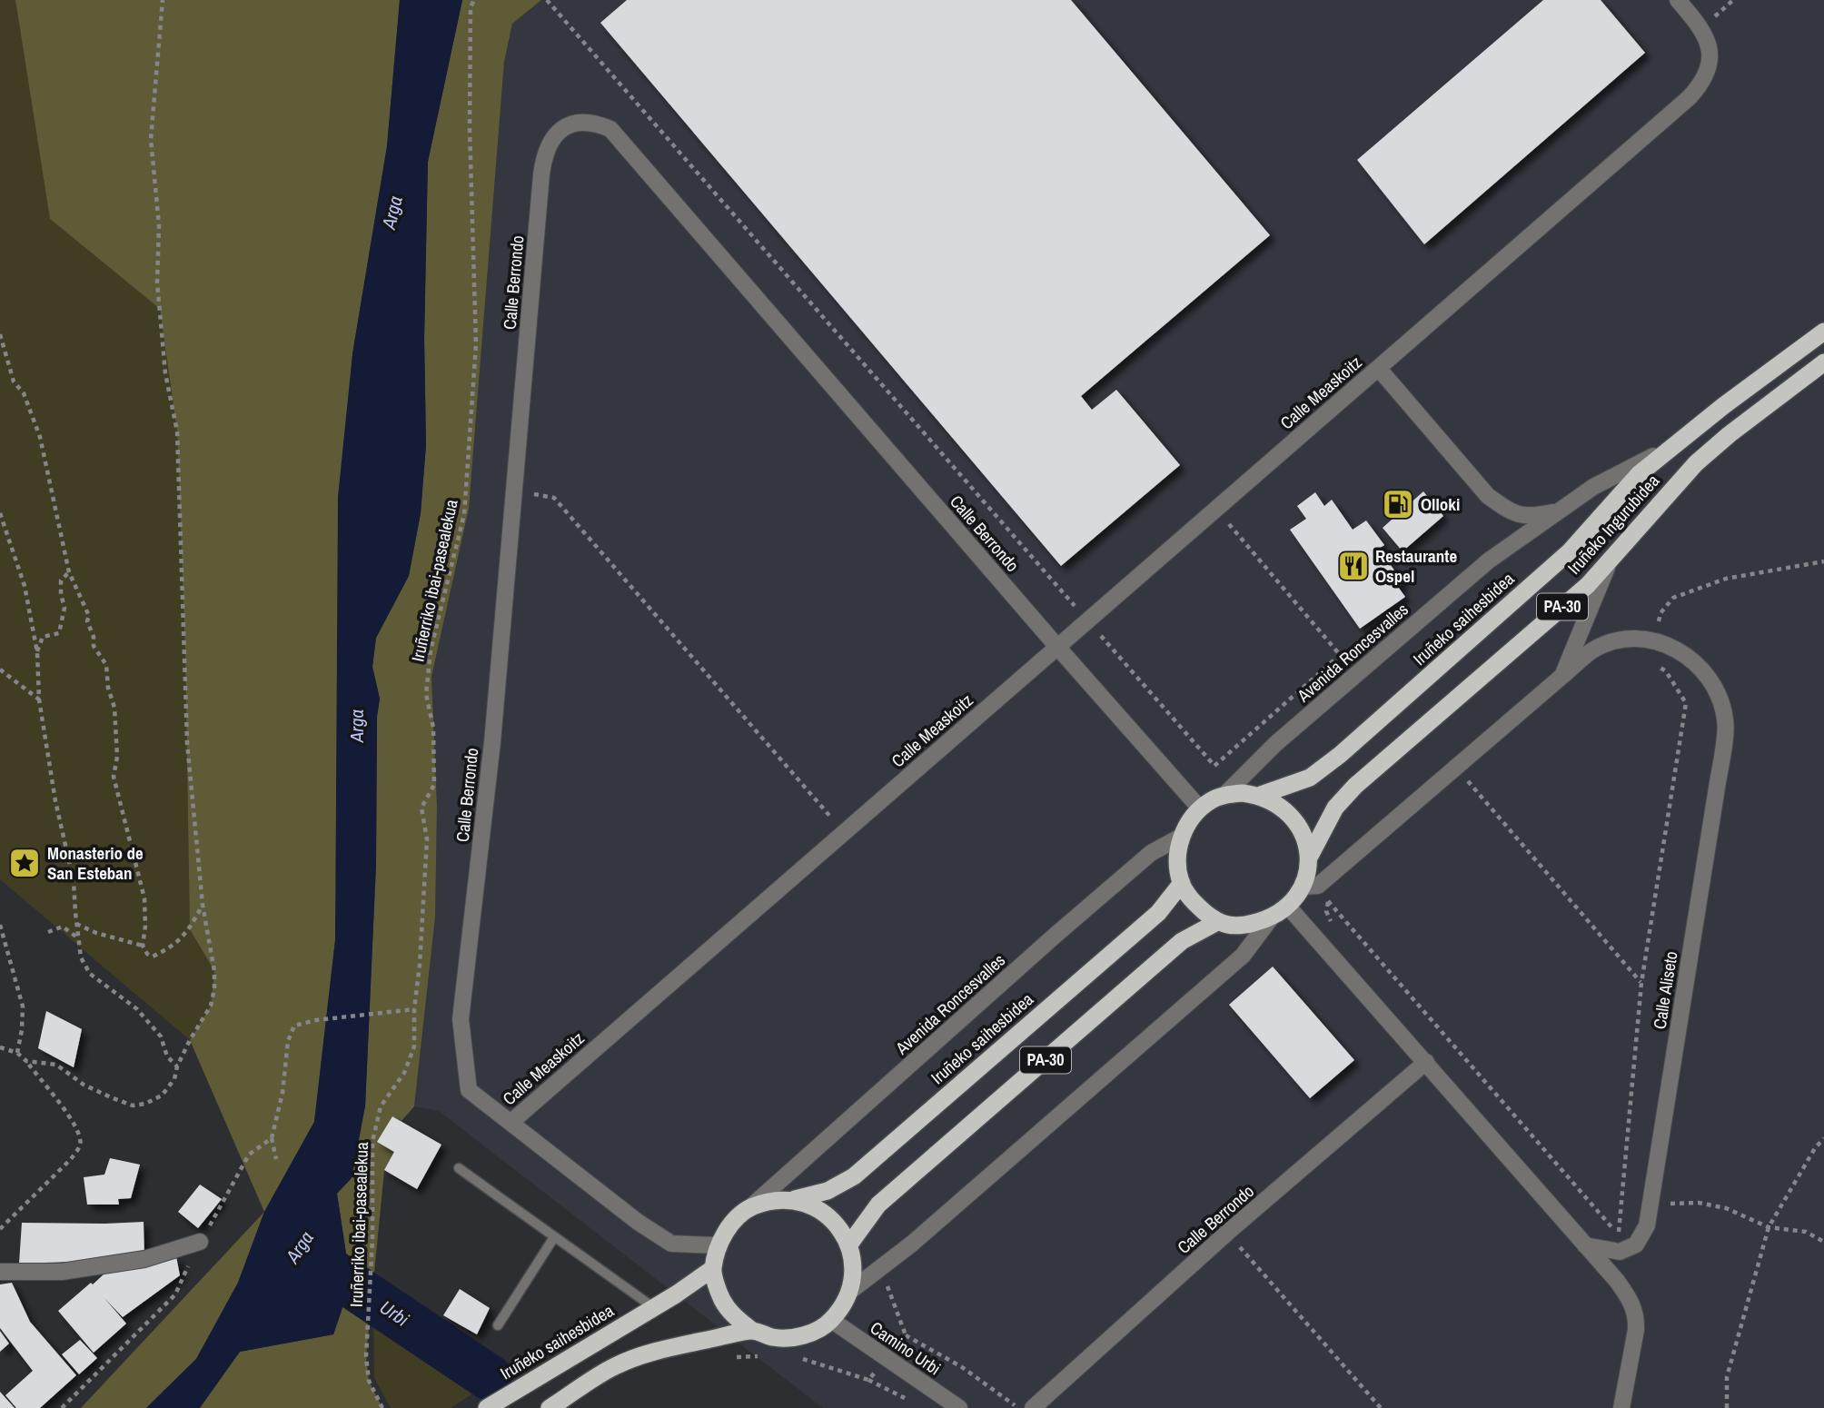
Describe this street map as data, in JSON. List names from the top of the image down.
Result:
{
  "streets": {
    "highway": ["Iruñeko Ingurubidea", "PA-30", "Iruñeko saihesbidea"],
    "street": [
      "Calle Berrondo",
      "Calle Measkoitz",
      "Avenida Roncesvalles",
      "Calle Aliseto",
      "Camino Urbi"
    ],
    "path": ["Iruñerriko ibai-pasealekua"]
  },
  "crossings": [
    ["Calle Berrondo", "Calle Measkoitz"],
    ["Calle Berrondo", "Iruñeko Ingurubidea"],
    ["Calle Berrondo", "PA-30"],
    ["Calle Berrondo", "Iruñeko saihesbidea"],
    ["Calle Berrondo", "Avenida Roncesvalles"],
    ["Calle Berrondo", "Camino Urbi"],
    ["Calle Measkoitz", "Avenida Roncesvalles"],
    ["Iruñeko Ingurubidea", "PA-30"],
    ["Iruñeko Ingurubidea", "Iruñeko saihesbidea"],
    ["Iruñeko Ingurubidea", "Avenida Roncesvalles"],
    ["PA-30", "Iruñeko saihesbidea"],
    ["PA-30", "Avenida Roncesvalles"],
    ["PA-30", "Camino Urbi"],
    ["Iruñeko saihesbidea", "Avenida Roncesvalles"],
    ["Iruñeko saihesbidea", "Camino Urbi"],
    ["Avenida Roncesvalles", "Camino Urbi"]
  ],
  "water": ["Arga", "Urbi"],
  "places": {
    "fuel station": ["Olloki"],
    "restaurant": ["Restaurante Ospel"],
    "place": ["Monasterio de San Esteban"]
  }
}
